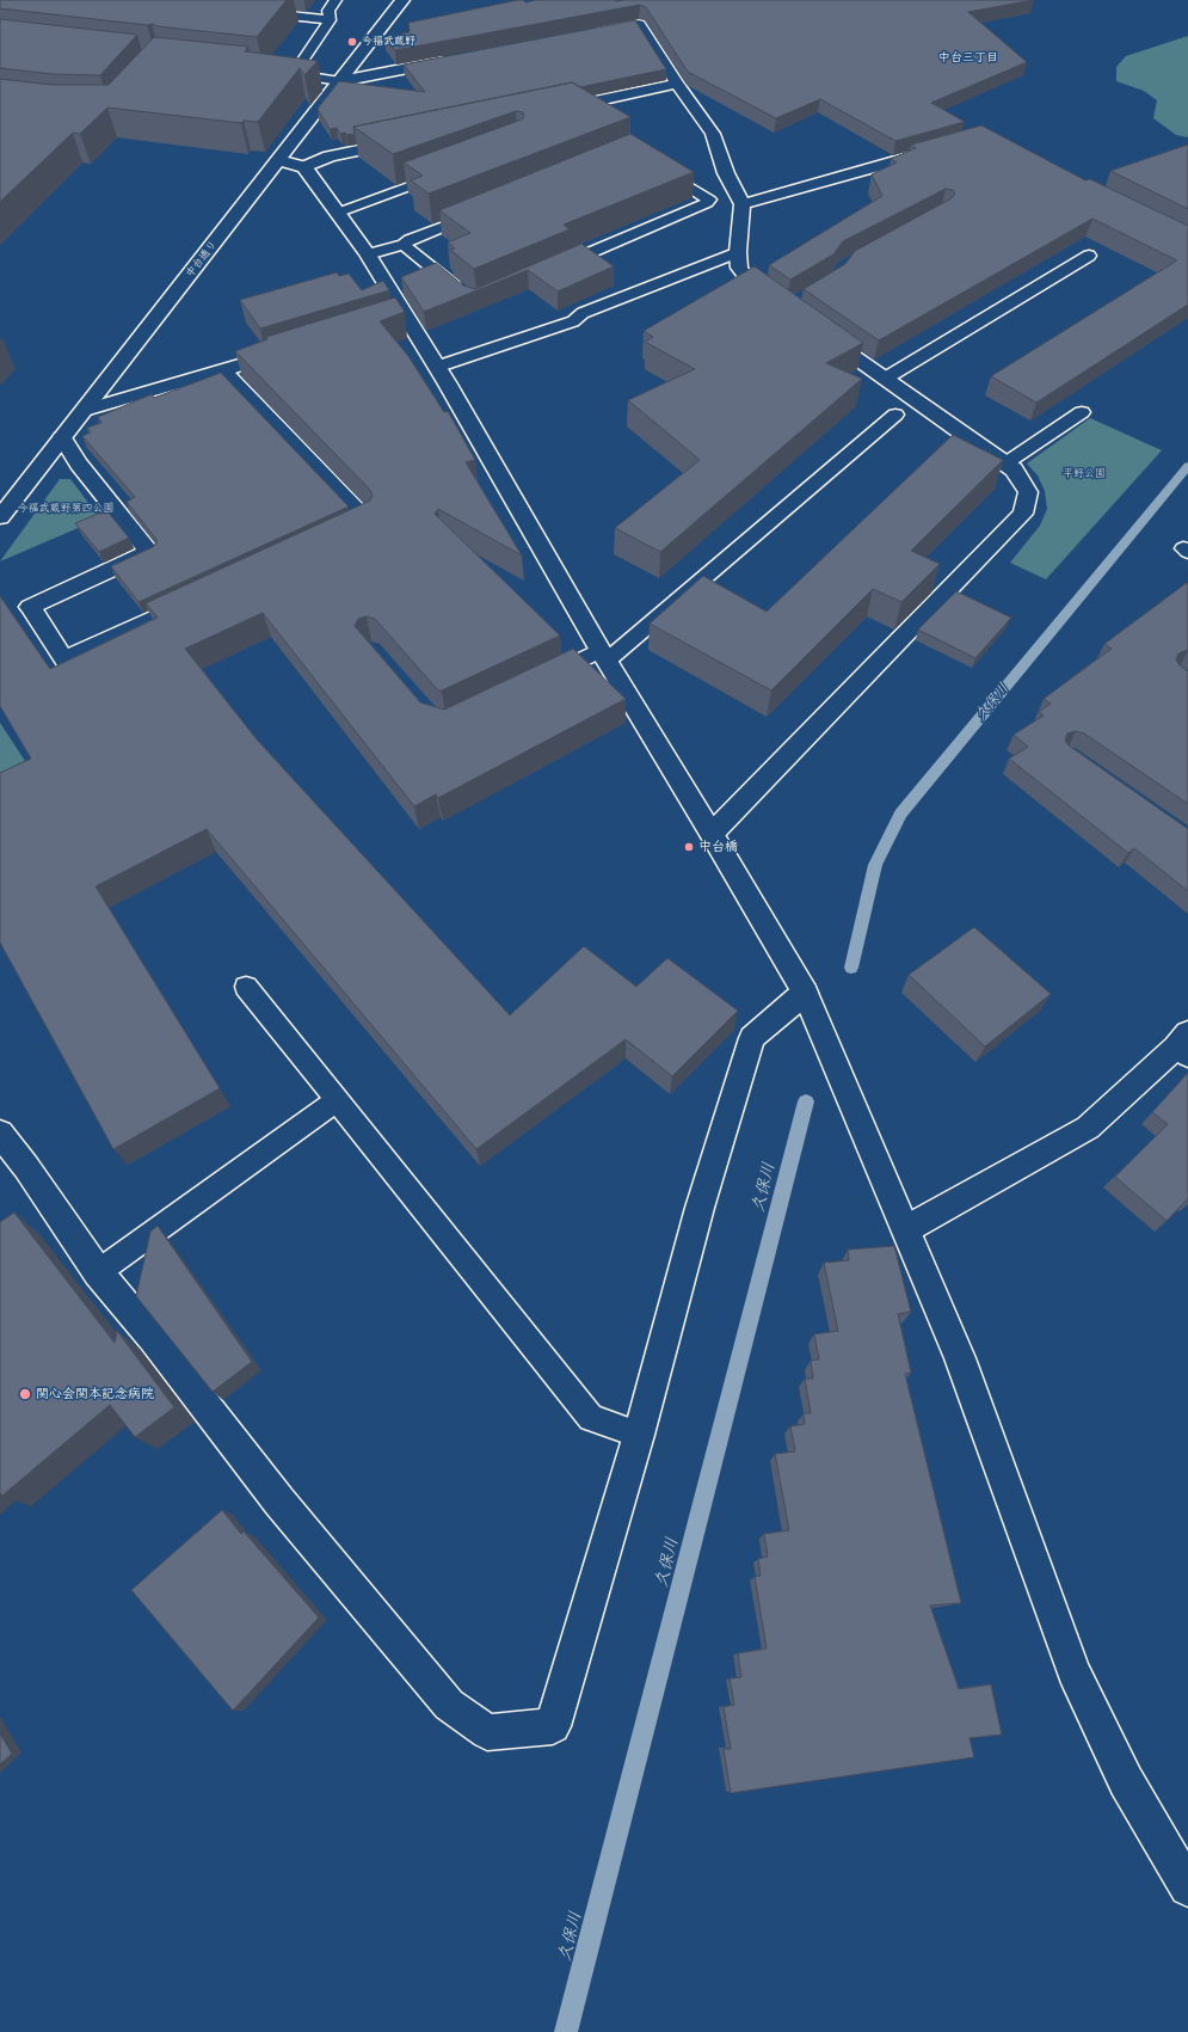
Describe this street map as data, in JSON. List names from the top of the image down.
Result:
{
  "streets": {
    "street": ["中台通り"]
  },
  "districts": ["中台三丁目"],
  "water": ["久保川"],
  "parks": ["平野公園", "今福武蔵野第四公園"],
  "places": ["今福武蔵野", "中台橋", "関心会関本記念病院"]
}
